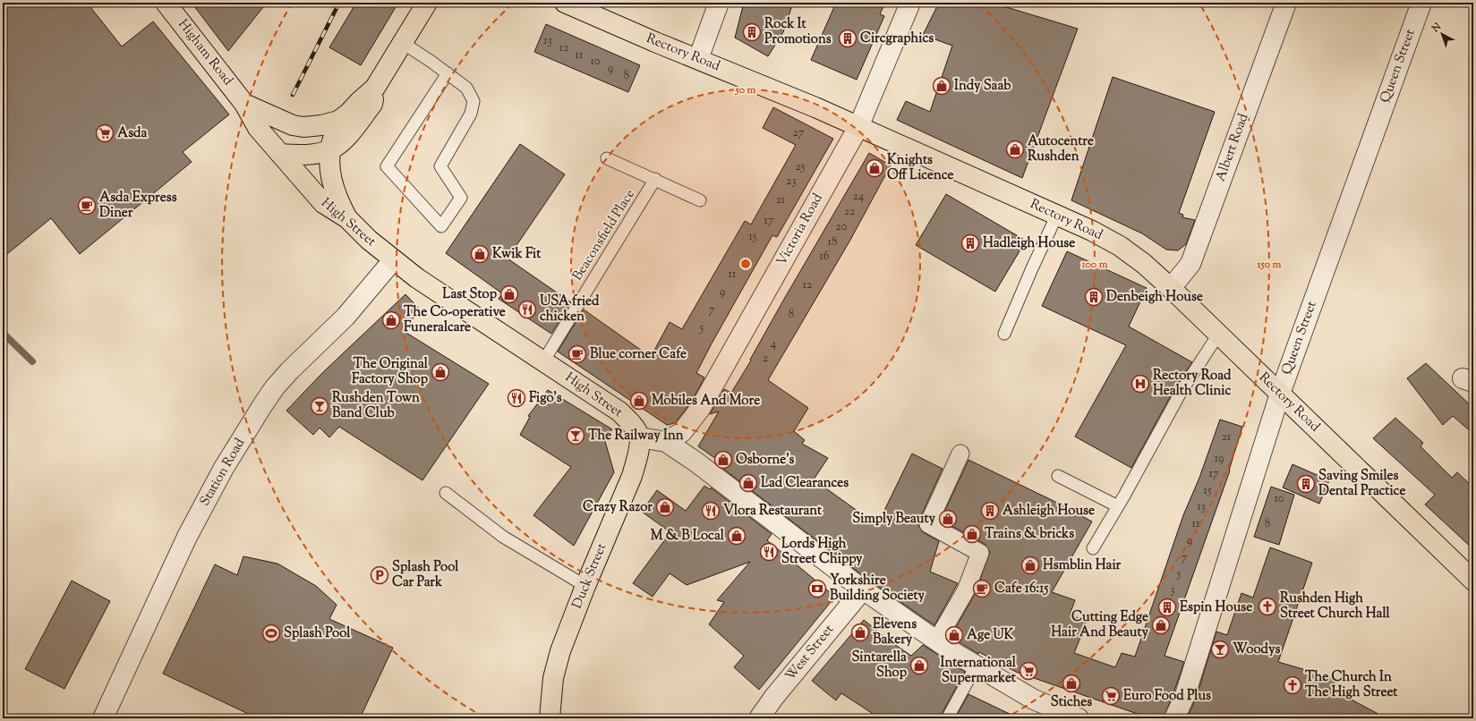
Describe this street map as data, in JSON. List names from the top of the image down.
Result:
{
  "streets": {
    "main road": [
      "Higham Road",
      "Rectory Road",
      "High Street",
      "Duck Street"
    ],
    "street": [
      "Queen Street",
      "Albert Road",
      "Victoria Road",
      "Station Road",
      "West Street"
    ],
    "lane": ["Beaconsfield Place"]
  },
  "crossings": [
    ["Higham Road", "High Street"],
    ["Rectory Road", "Queen Street"],
    ["Rectory Road", "Albert Road"],
    ["Rectory Road", "Victoria Road"],
    ["High Street", "Beaconsfield Place"],
    ["High Street", "Station Road"],
    ["High Street", "Duck Street"]
  ],
  "places": {
    "building": [
      "Rock It Promotions",
      "Circgraphics",
      "Hadleigh House",
      "Denbeigh House",
      "Saving Smiles Dental Practice",
      "Ashleigh House",
      "Espin House"
    ],
    "shop": [
      "Indy Saab",
      "Autocentre Rushden",
      "Knights Off Licence",
      "Kwik Fit",
      "Last Stop",
      "The Co-operative Funeralcare",
      "The Original Factory Shop",
      "Mobiles And More",
      "Osborne's",
      "Lad Clearances",
      "Crazy Razor",
      "Simply Beauty",
      "Trains & bricks",
      "M & B Local",
      "Hsmblin Hair",
      "Cutting Edge Hair And Beauty",
      "Elevens Bakery",
      "Age UK",
      "Sintarella Shop",
      "Stiches"
    ],
    "supermarket": ["Asda", "International Supermarket", "Euro Food Plus"],
    "cafe": ["Asda Express Diner", "Blue corner Cafe", "Cafe 16:15"],
    "restaurant": [
      "USA fried chicken",
      "Figo's",
      "Vlora Restaurant",
      "Lords High Street Chippy"
    ],
    "hospital": ["Rectory Road Health Clinic"],
    "bar": ["Rushden Town Band Club", "The Railway Inn", "Woodys"],
    "parking": ["Splash Pool Car Park"],
    "bank": ["Yorkshire Building Society"],
    "church": ["Rushden High Street Church Hall", "The Church In The High Street"],
    "sports": ["Splash Pool"]
  },
  "house_numbers": [
    "13",
    "12",
    "11",
    "10",
    "9",
    "8",
    "27",
    "25",
    "23",
    "24",
    "21",
    "22",
    "17",
    "20",
    "15",
    "18",
    "16",
    "11",
    "12",
    "9",
    "7",
    "8",
    "5",
    "4",
    "2",
    "21",
    "19",
    "17",
    "15",
    "10",
    "13",
    "11",
    "8",
    "9",
    "7",
    "5",
    "3"
  ],
  "north": "top left",
  "rings": ["50 m", "100 m", "150 m"]
}
